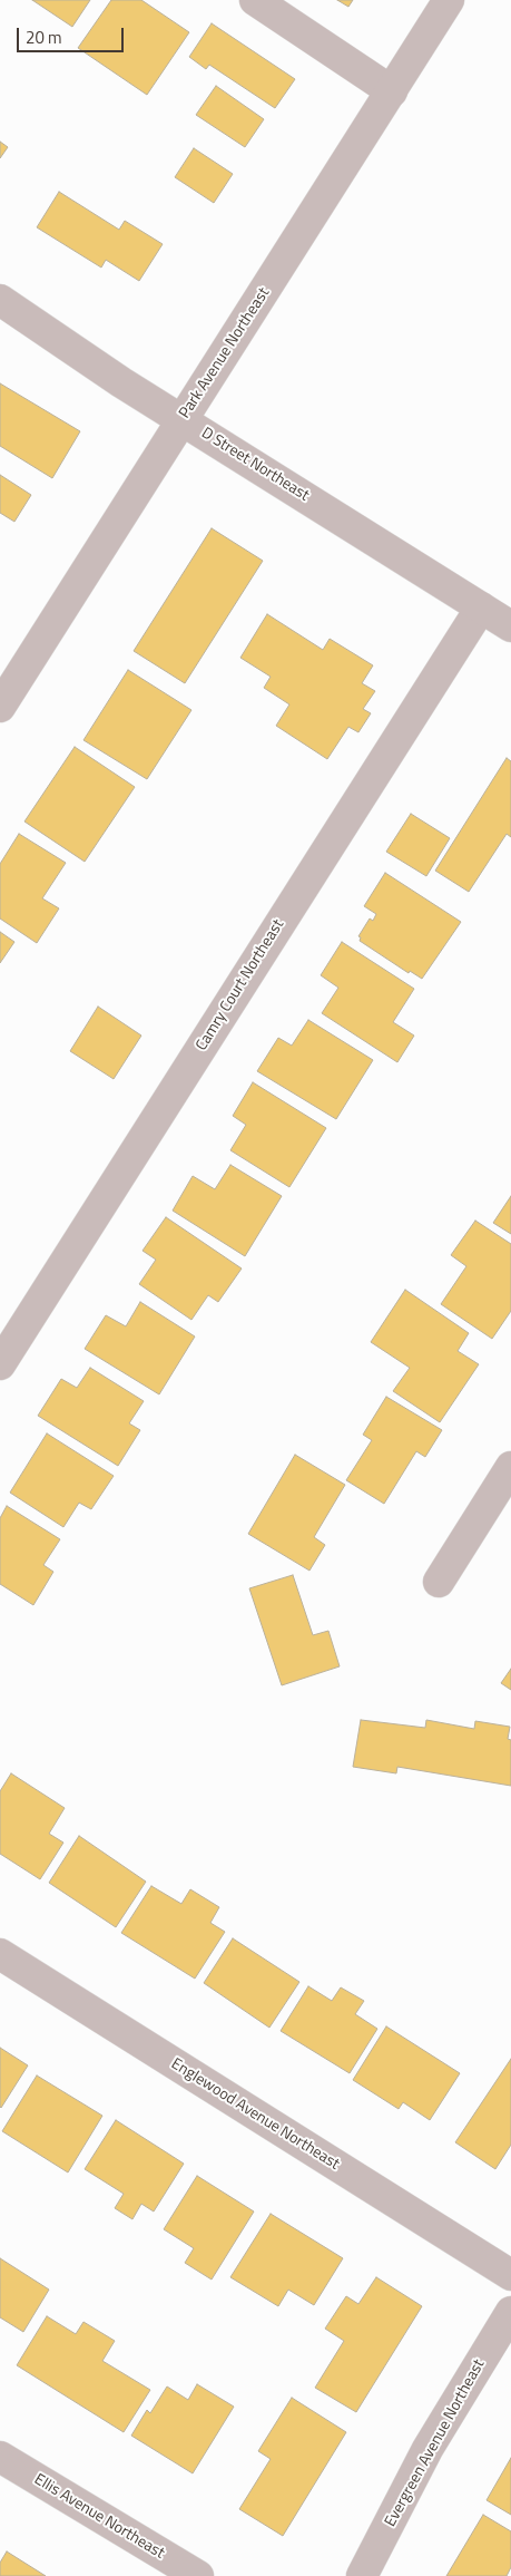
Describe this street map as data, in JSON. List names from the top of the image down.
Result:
{
  "streets": {
    "street": [
      "Park Avenue Northeast",
      "D Street Northeast",
      "Camry Court Northeast",
      "Englewood Avenue Northeast",
      "Evergreen Avenue Northeast",
      "Ellis Avenue Northeast"
    ]
  },
  "crossings": [
    ["Park Avenue Northeast", "D Street Northeast"],
    ["D Street Northeast", "Camry Court Northeast"]
  ],
  "scale_bar": "20 m"
}
